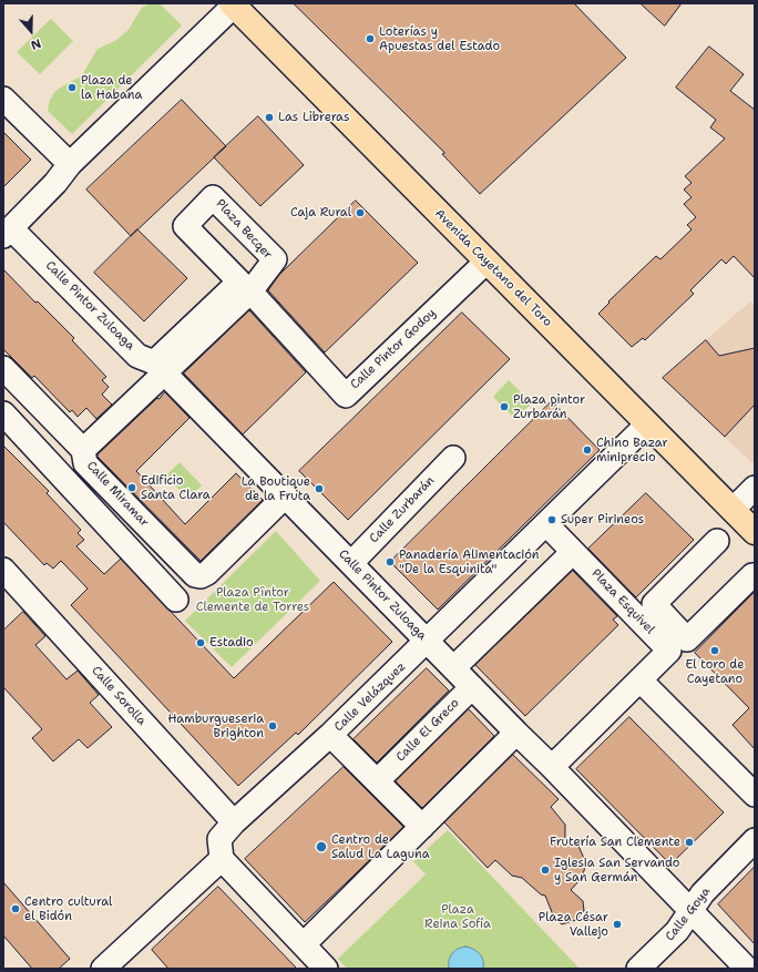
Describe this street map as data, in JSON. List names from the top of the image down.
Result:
{
  "streets": {
    "main road": ["Avenida Cayetano del Toro"],
    "street": [
      "Plaza Becqer",
      "Calle Pintor Zuloaga",
      "Calle Pintor Godoy",
      "Calle Miramar",
      "Calle Zurbarán",
      "Plaza Esquivel",
      "Calle Sorolla",
      "Calle Velázquez",
      "Calle El Greco",
      "Calle Goya"
    ]
  },
  "crossings": [
    ["Plaza Becqer", "Calle Pintor Zuloaga"],
    ["Plaza Becqer", "Calle Pintor Godoy"],
    ["Avenida Cayetano del Toro", "Calle Pintor Godoy"],
    ["Avenida Cayetano del Toro", "Calle Velázquez"],
    ["Calle Pintor Zuloaga", "Calle Miramar"],
    ["Calle Pintor Zuloaga", "Calle Zurbarán"],
    ["Calle Pintor Zuloaga", "Plaza Esquivel"],
    ["Calle Pintor Zuloaga", "Calle Velázquez"],
    ["Calle Pintor Zuloaga", "Calle El Greco"],
    ["Calle Pintor Zuloaga", "Calle Goya"],
    ["Plaza Esquivel", "Calle Velázquez"],
    ["Calle Sorolla", "Calle Velázquez"]
  ],
  "parks": ["Plaza Pîntor Clemente de Torres", "Plaza Reina Sofía"],
  "places": [
    "Loterías y Apuestas del Estado",
    "Plaza de la Habana",
    "Las Libreras",
    "Caja Rural",
    "Plaza pintor Zurbarán",
    "Chino Bazar miniprecio",
    "Edificio Santa Clara",
    "La Boutique de la Fruta",
    "Super Pirineos",
    "Panadería Alimentación \"De la Esquinita\"",
    "Estadio",
    "El toro de Cayetano",
    "Hamburgueseria Brighton",
    "Frutería San Clemente",
    "Centro de Salud La Laguna",
    "Iglesia San Servando y San Germán",
    "Centro cultural el Bidón",
    "Plaza César Vallejo"
  ],
  "north": "bottom"
}
